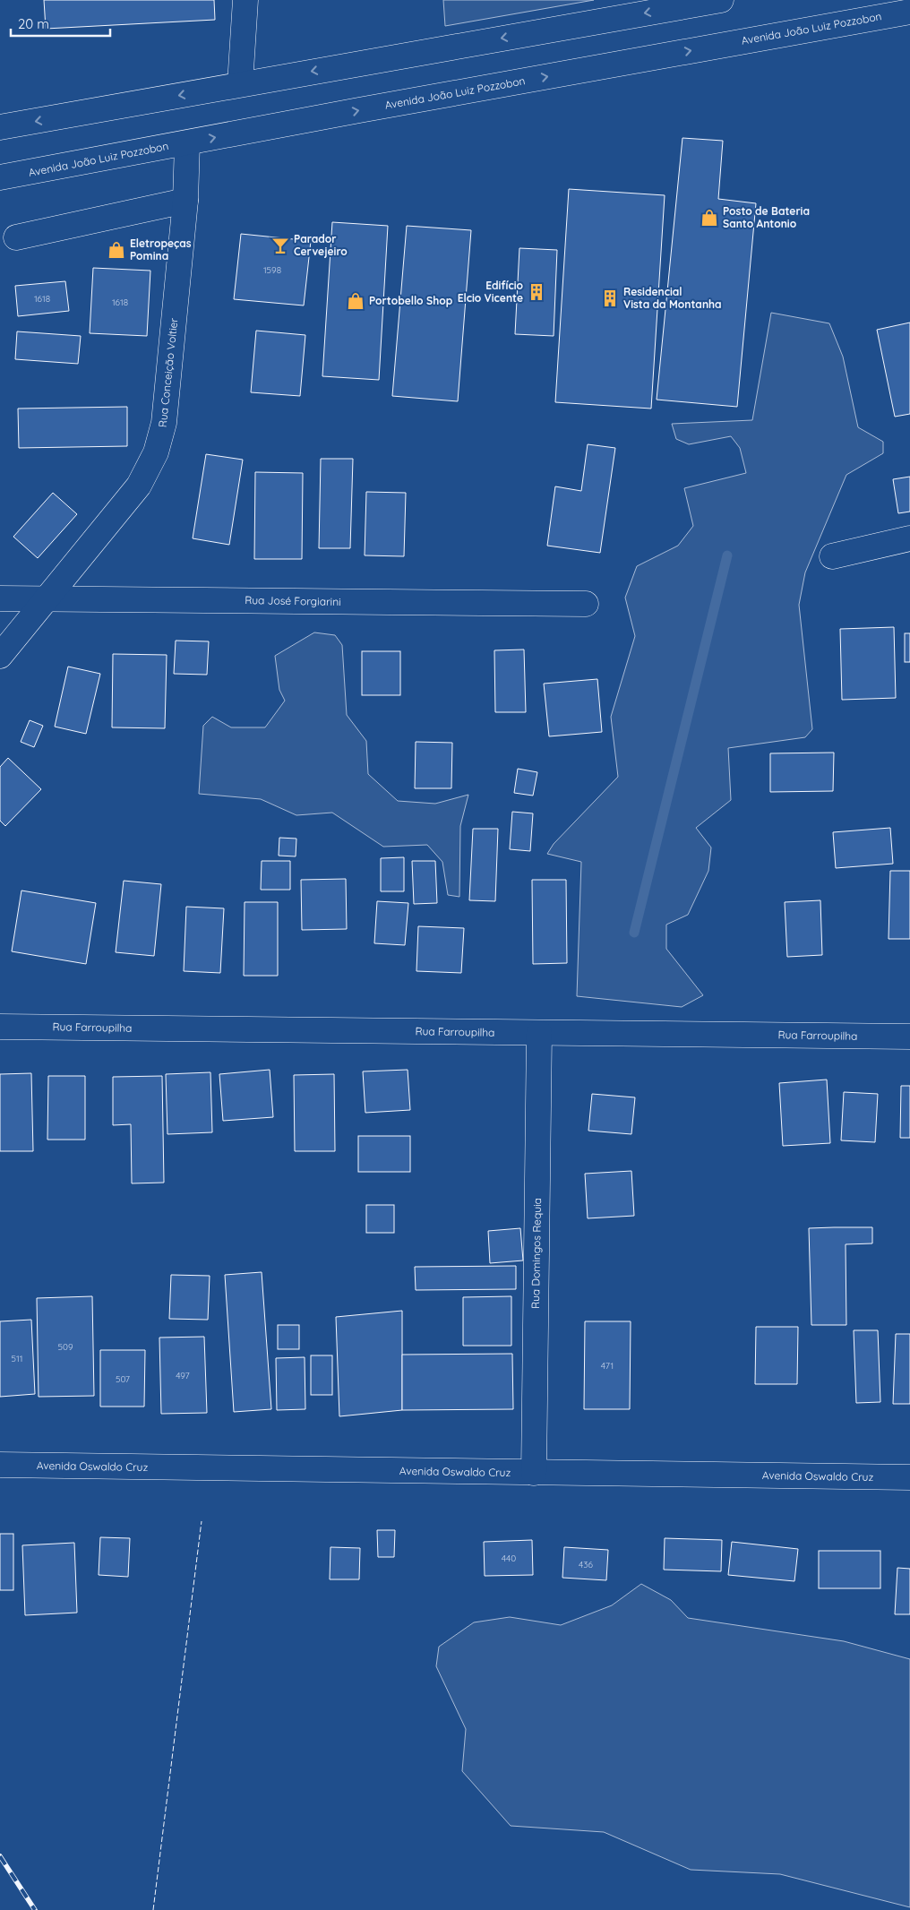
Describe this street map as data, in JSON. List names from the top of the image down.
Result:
{
  "streets": {
    "street": [
      "Avenida João Luiz Pozzobon",
      "Rua Conceição Voltier",
      "Rua José Forgiarini",
      "Rua Farroupilha",
      "Rua Domingos Requia",
      "Avenida Oswaldo Cruz"
    ]
  },
  "crossings": [
    ["Avenida João Luiz Pozzobon", "Rua Conceição Voltier"],
    ["Rua Conceição Voltier", "Rua José Forgiarini"],
    ["Rua Farroupilha", "Rua Domingos Requia"],
    ["Rua Domingos Requia", "Avenida Oswaldo Cruz"]
  ],
  "places": {
    "shop": ["Posto de Bateria Santo Antonio", "Eletropeças Pomina", "Portobello Shop"],
    "bar": ["Parador Cervejeiro"],
    "building": ["Edifício Elcio Vicente", "Residencial Vista da Montanha"]
  },
  "house_numbers": [
    "1598",
    "1618",
    "1618",
    "509",
    "511",
    "471",
    "497",
    "507",
    "440",
    "436"
  ],
  "scale_bar": "20 m"
}
